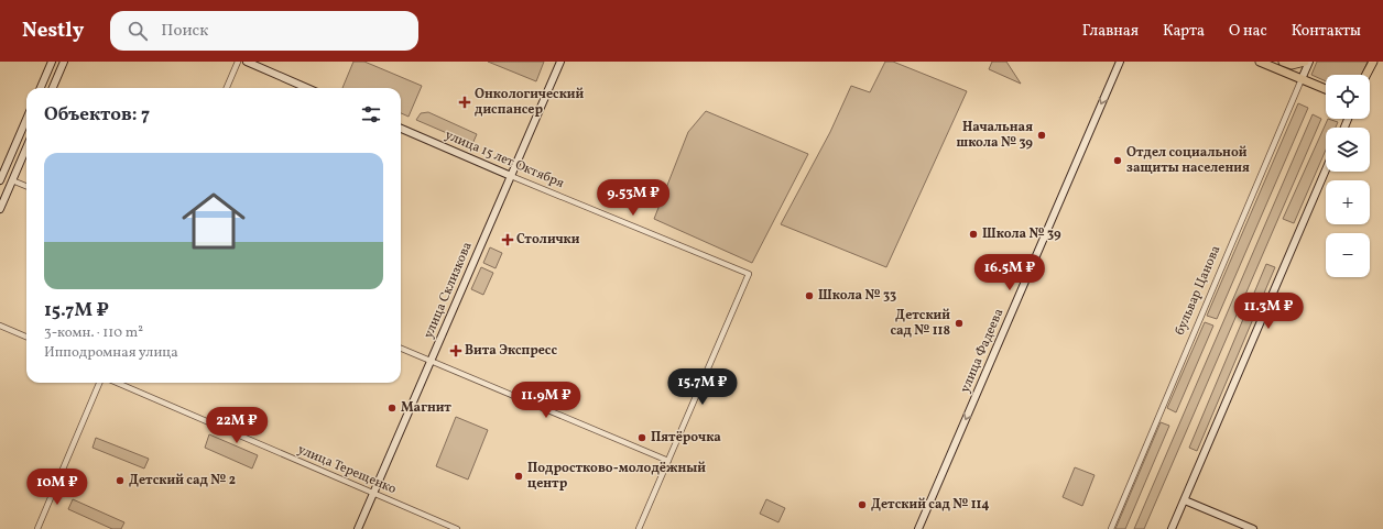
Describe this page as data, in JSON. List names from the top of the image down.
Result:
{
  "streets": {
    "street": [
      "улица 15 лет Октября",
      "улица Склизкова",
      "бульвар Цанова",
      "улица Фадеева",
      "улица Терещенко"
    ]
  },
  "crossings": [
    ["улица 15 лет Октября", "улица Склизкова"],
    ["улица Склизкова", "улица Терещенко"]
  ],
  "one_way": ["улица Фадеева"],
  "places": {
    "health": ["Онкологический диспансер", "Столички", "Вита Экспресс"],
    "other": [
      "Начальная школа № 39",
      "Отдел социальной защиты населения",
      "Школа № 39",
      "Школа № 33",
      "Детский сад № 118",
      "Магнит",
      "Пятёрочка",
      "Подростково-молодёжный центр",
      "Детский сад № 2",
      "Детский сад № 114"
    ]
  },
  "page": {
    "header": "Nestly",
    "search": "Поиск",
    "nav": [
      "Главная",
      "Карта",
      "О нас",
      "Контакты"
    ],
    "map_buttons": ["+", "−"],
    "heading": "Объектов: 7",
    "list": [
      {
        "name": "15.7M ₽",
        "note": "3-комн. · 110 m² · Ипподромная улица"
      }
    ],
    "price": [
      "9.53M ₽",
      "16.5M ₽",
      "11.3M ₽",
      "15.7M ₽",
      "11.9M ₽",
      "22M ₽",
      "10M ₽"
    ]
  }
}
